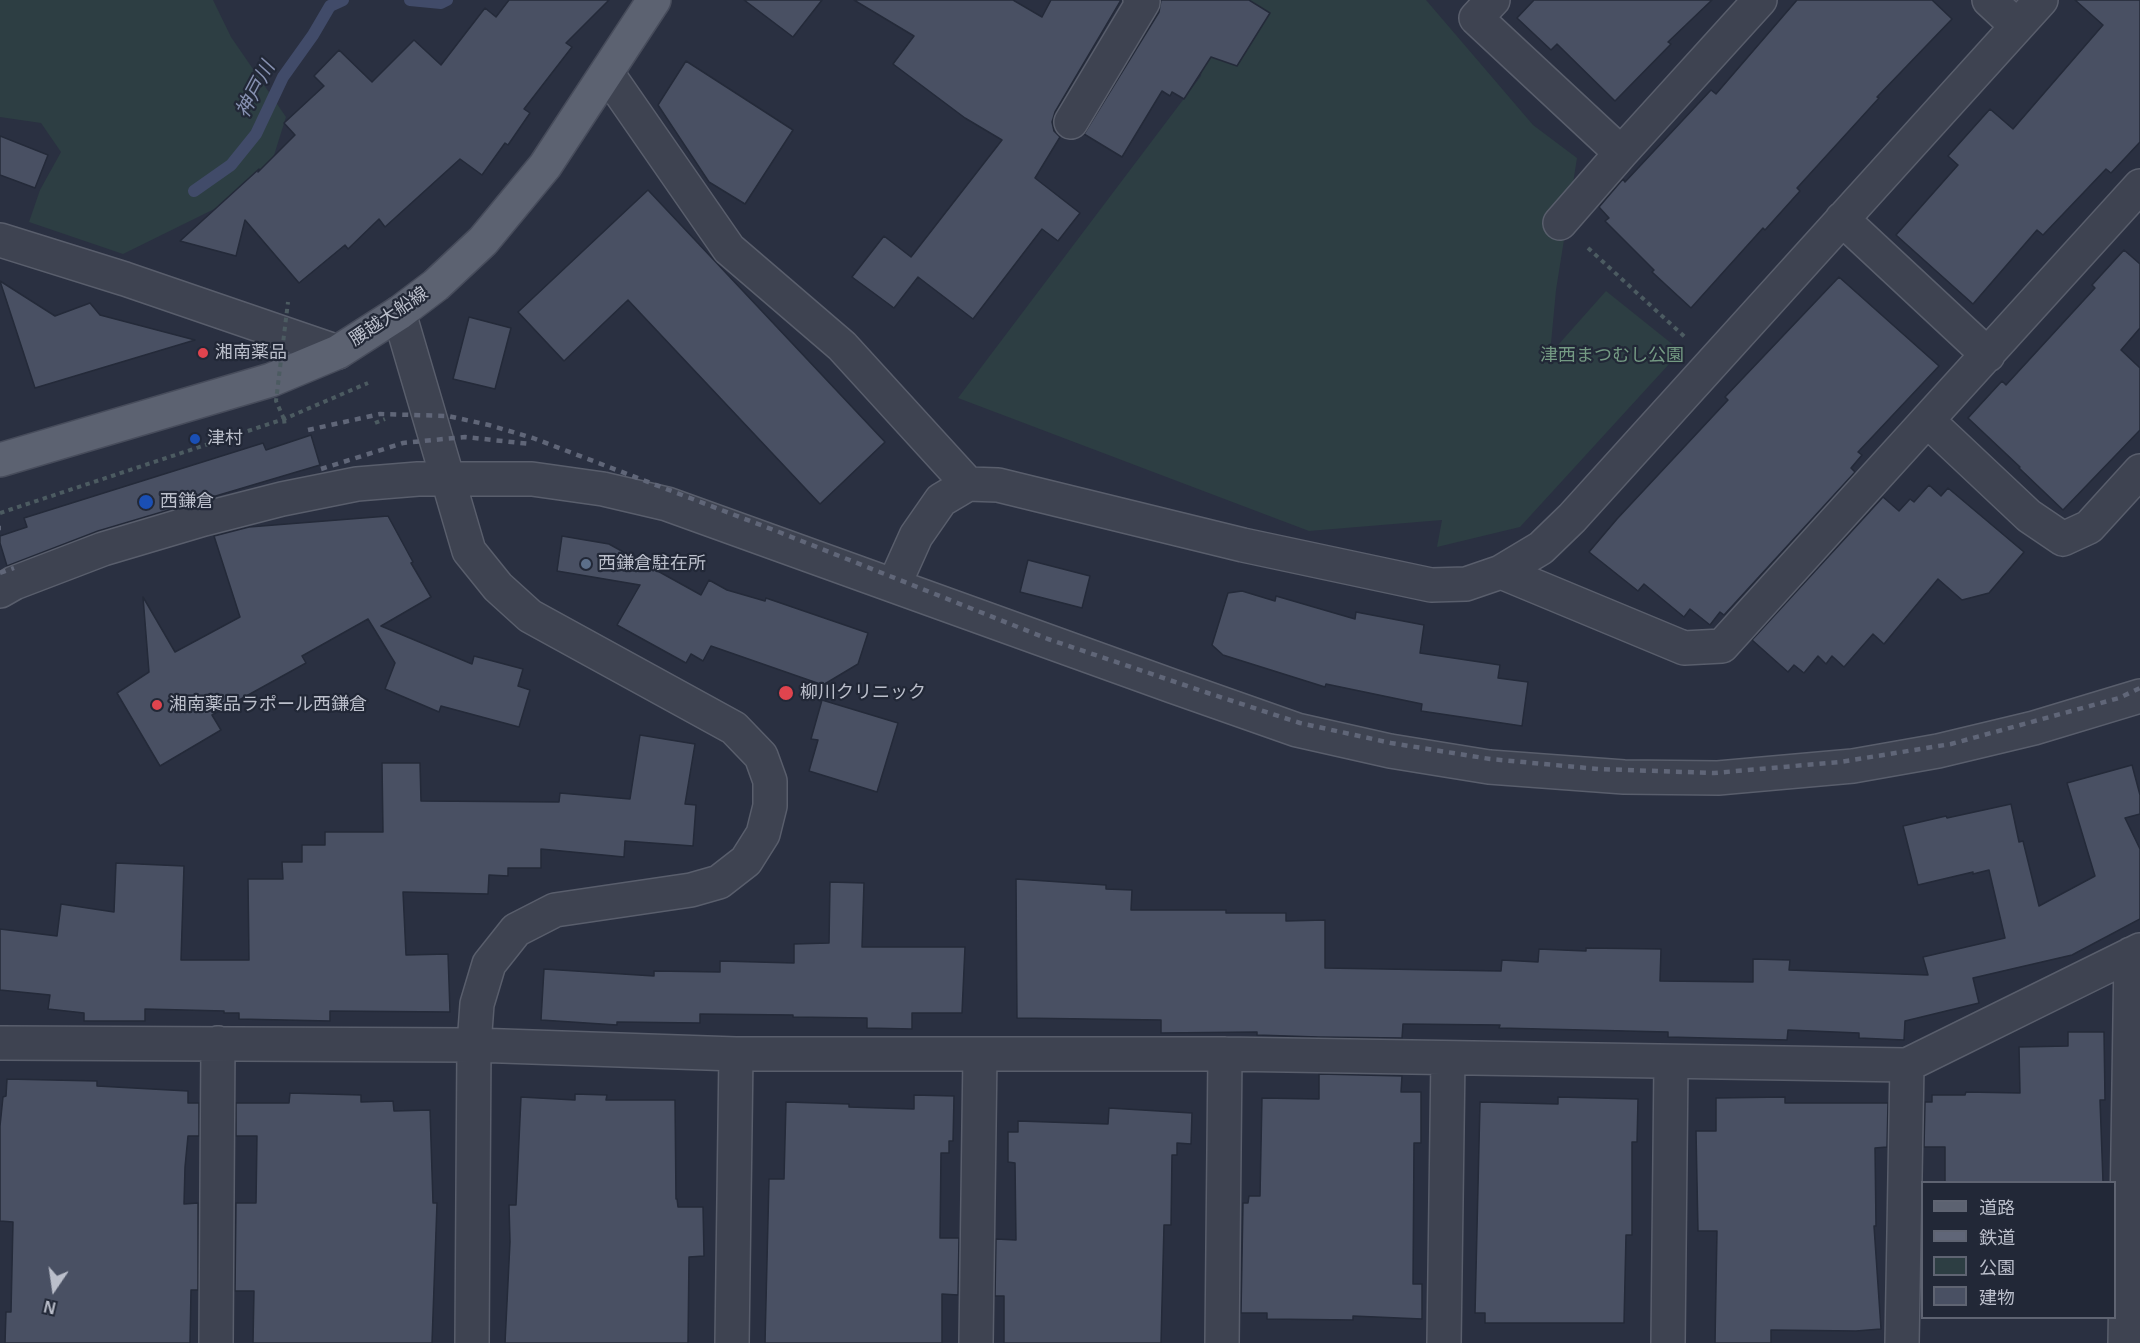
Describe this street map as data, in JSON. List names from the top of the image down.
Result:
{
  "streets": {
    "main road": ["腰越大船線"]
  },
  "water": ["神戸川"],
  "parks": ["津西まつむし公園"],
  "places": [
    "湘南薬品",
    "津村",
    "西鎌倉",
    "西鎌倉駐在所",
    "柳川クリニック",
    "湘南薬品ラポール西鎌倉"
  ],
  "legend": [
    "道路",
    "鉄道",
    "公園",
    "建物"
  ],
  "north": "bottom"
}
